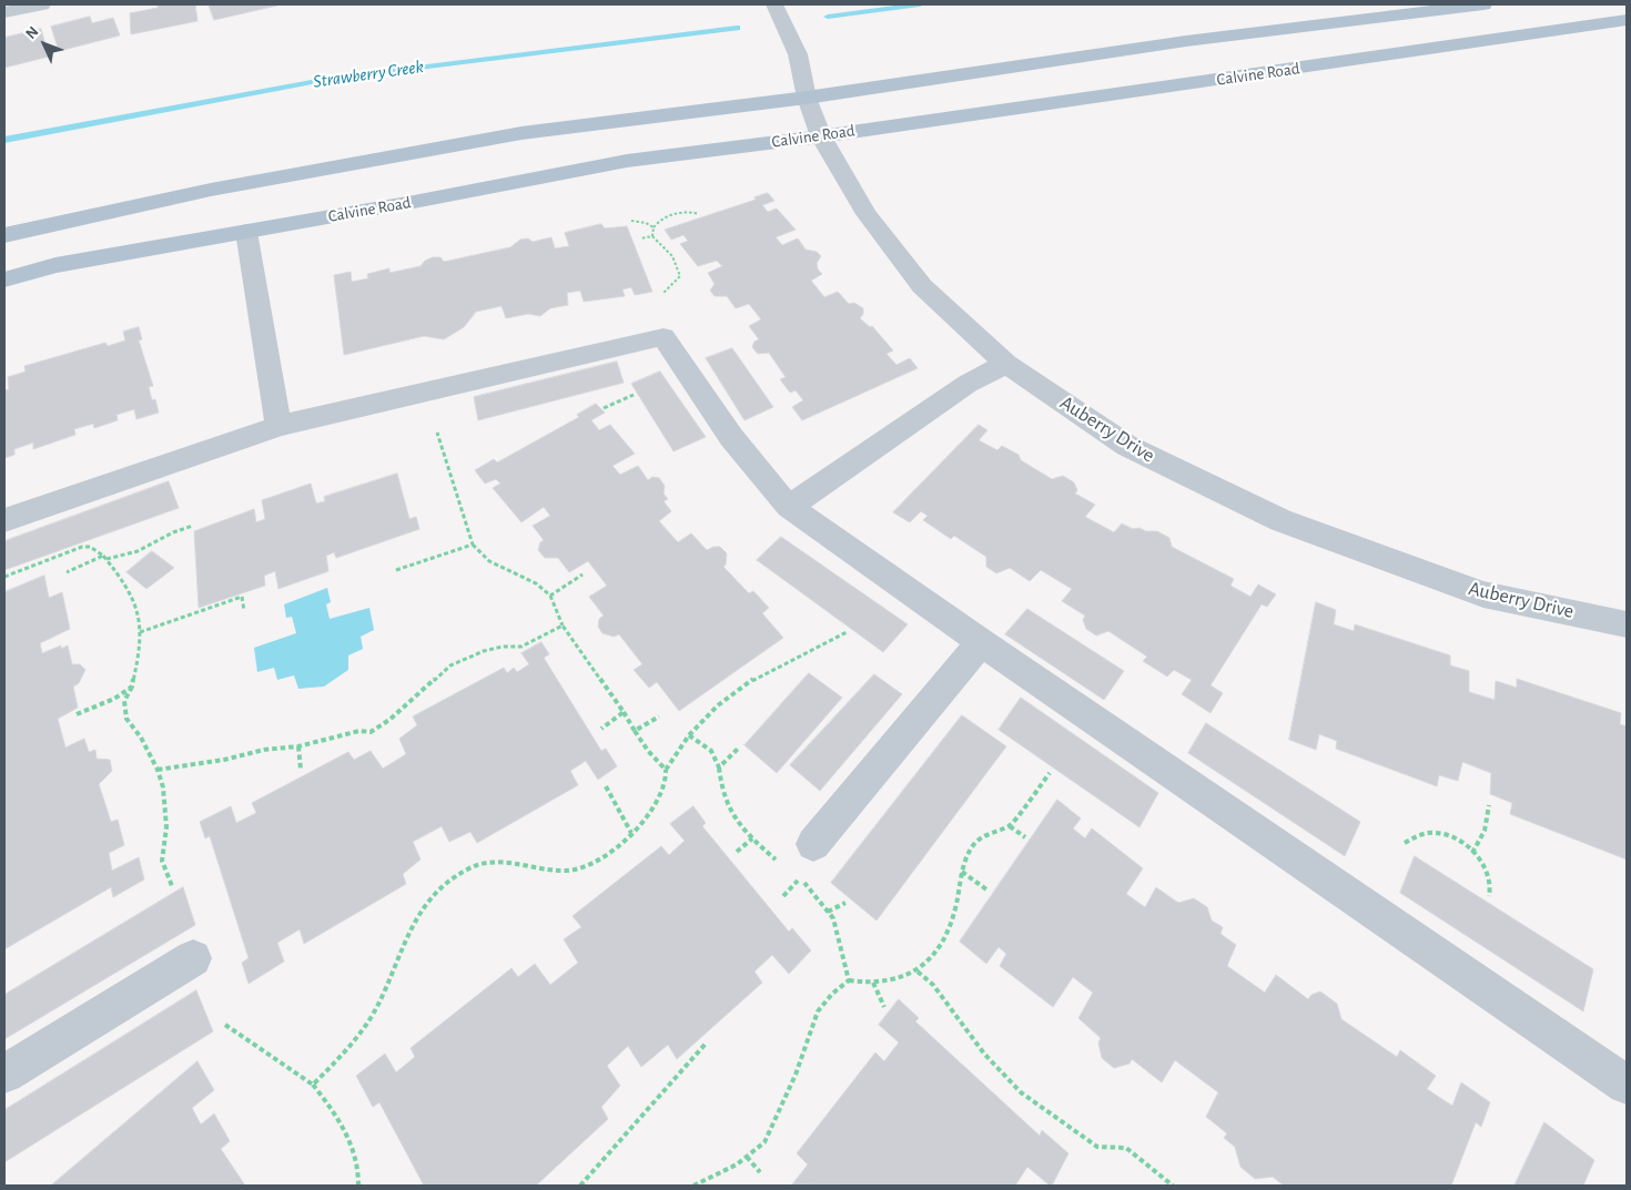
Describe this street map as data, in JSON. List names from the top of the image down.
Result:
{
  "streets": {
    "main road": ["Calvine Road"],
    "street": ["Auberry Drive"]
  },
  "crossings": [
    ["Calvine Road", "Auberry Drive"]
  ],
  "water": ["Strawberry Creek"],
  "north": "top left"
}
